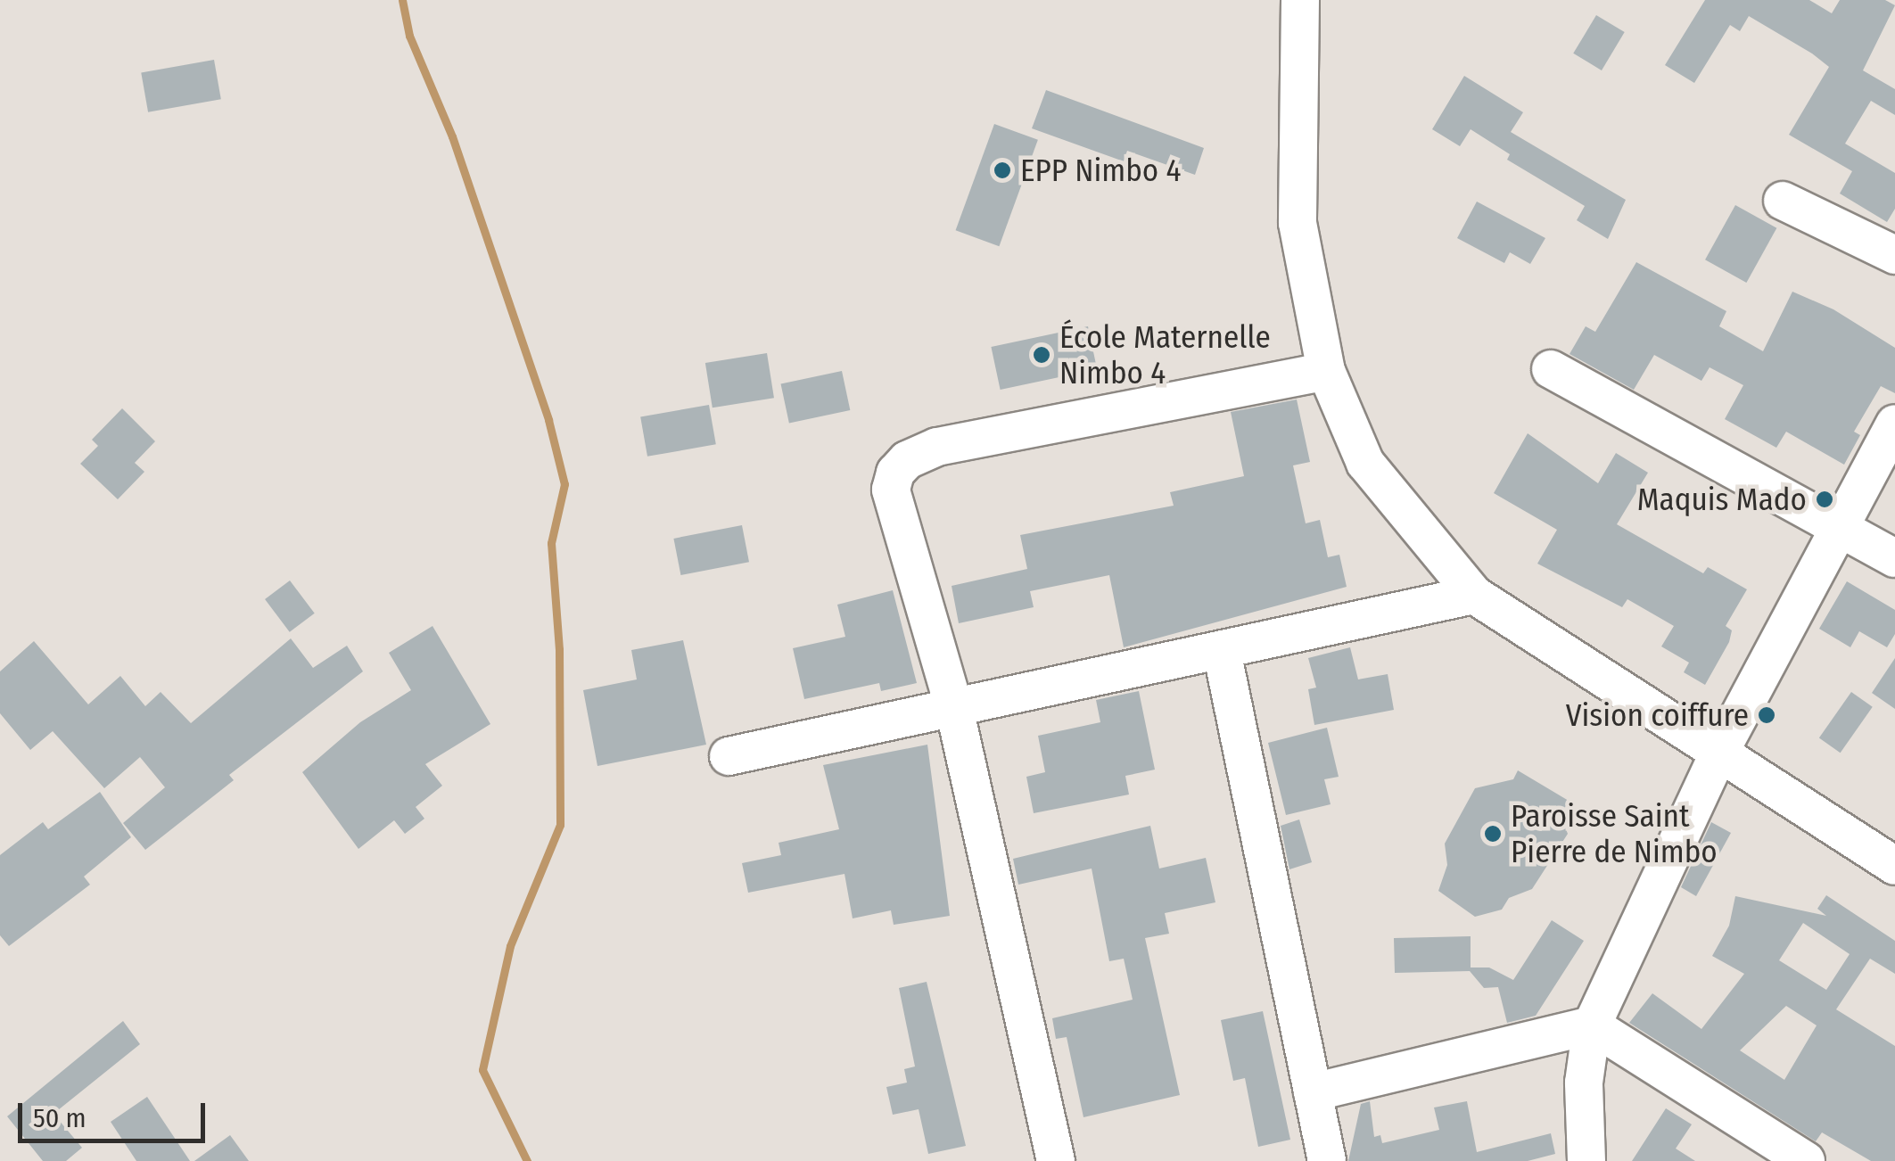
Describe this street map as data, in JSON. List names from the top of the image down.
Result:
{
  "places": [
    "EPP Nimbo 4",
    "École Maternelle Nimbo 4",
    "Maquis Mado",
    "Vision coiffure",
    "Paroisse Saint Pierre de Nimbo"
  ],
  "scale_bar": "50 m"
}
